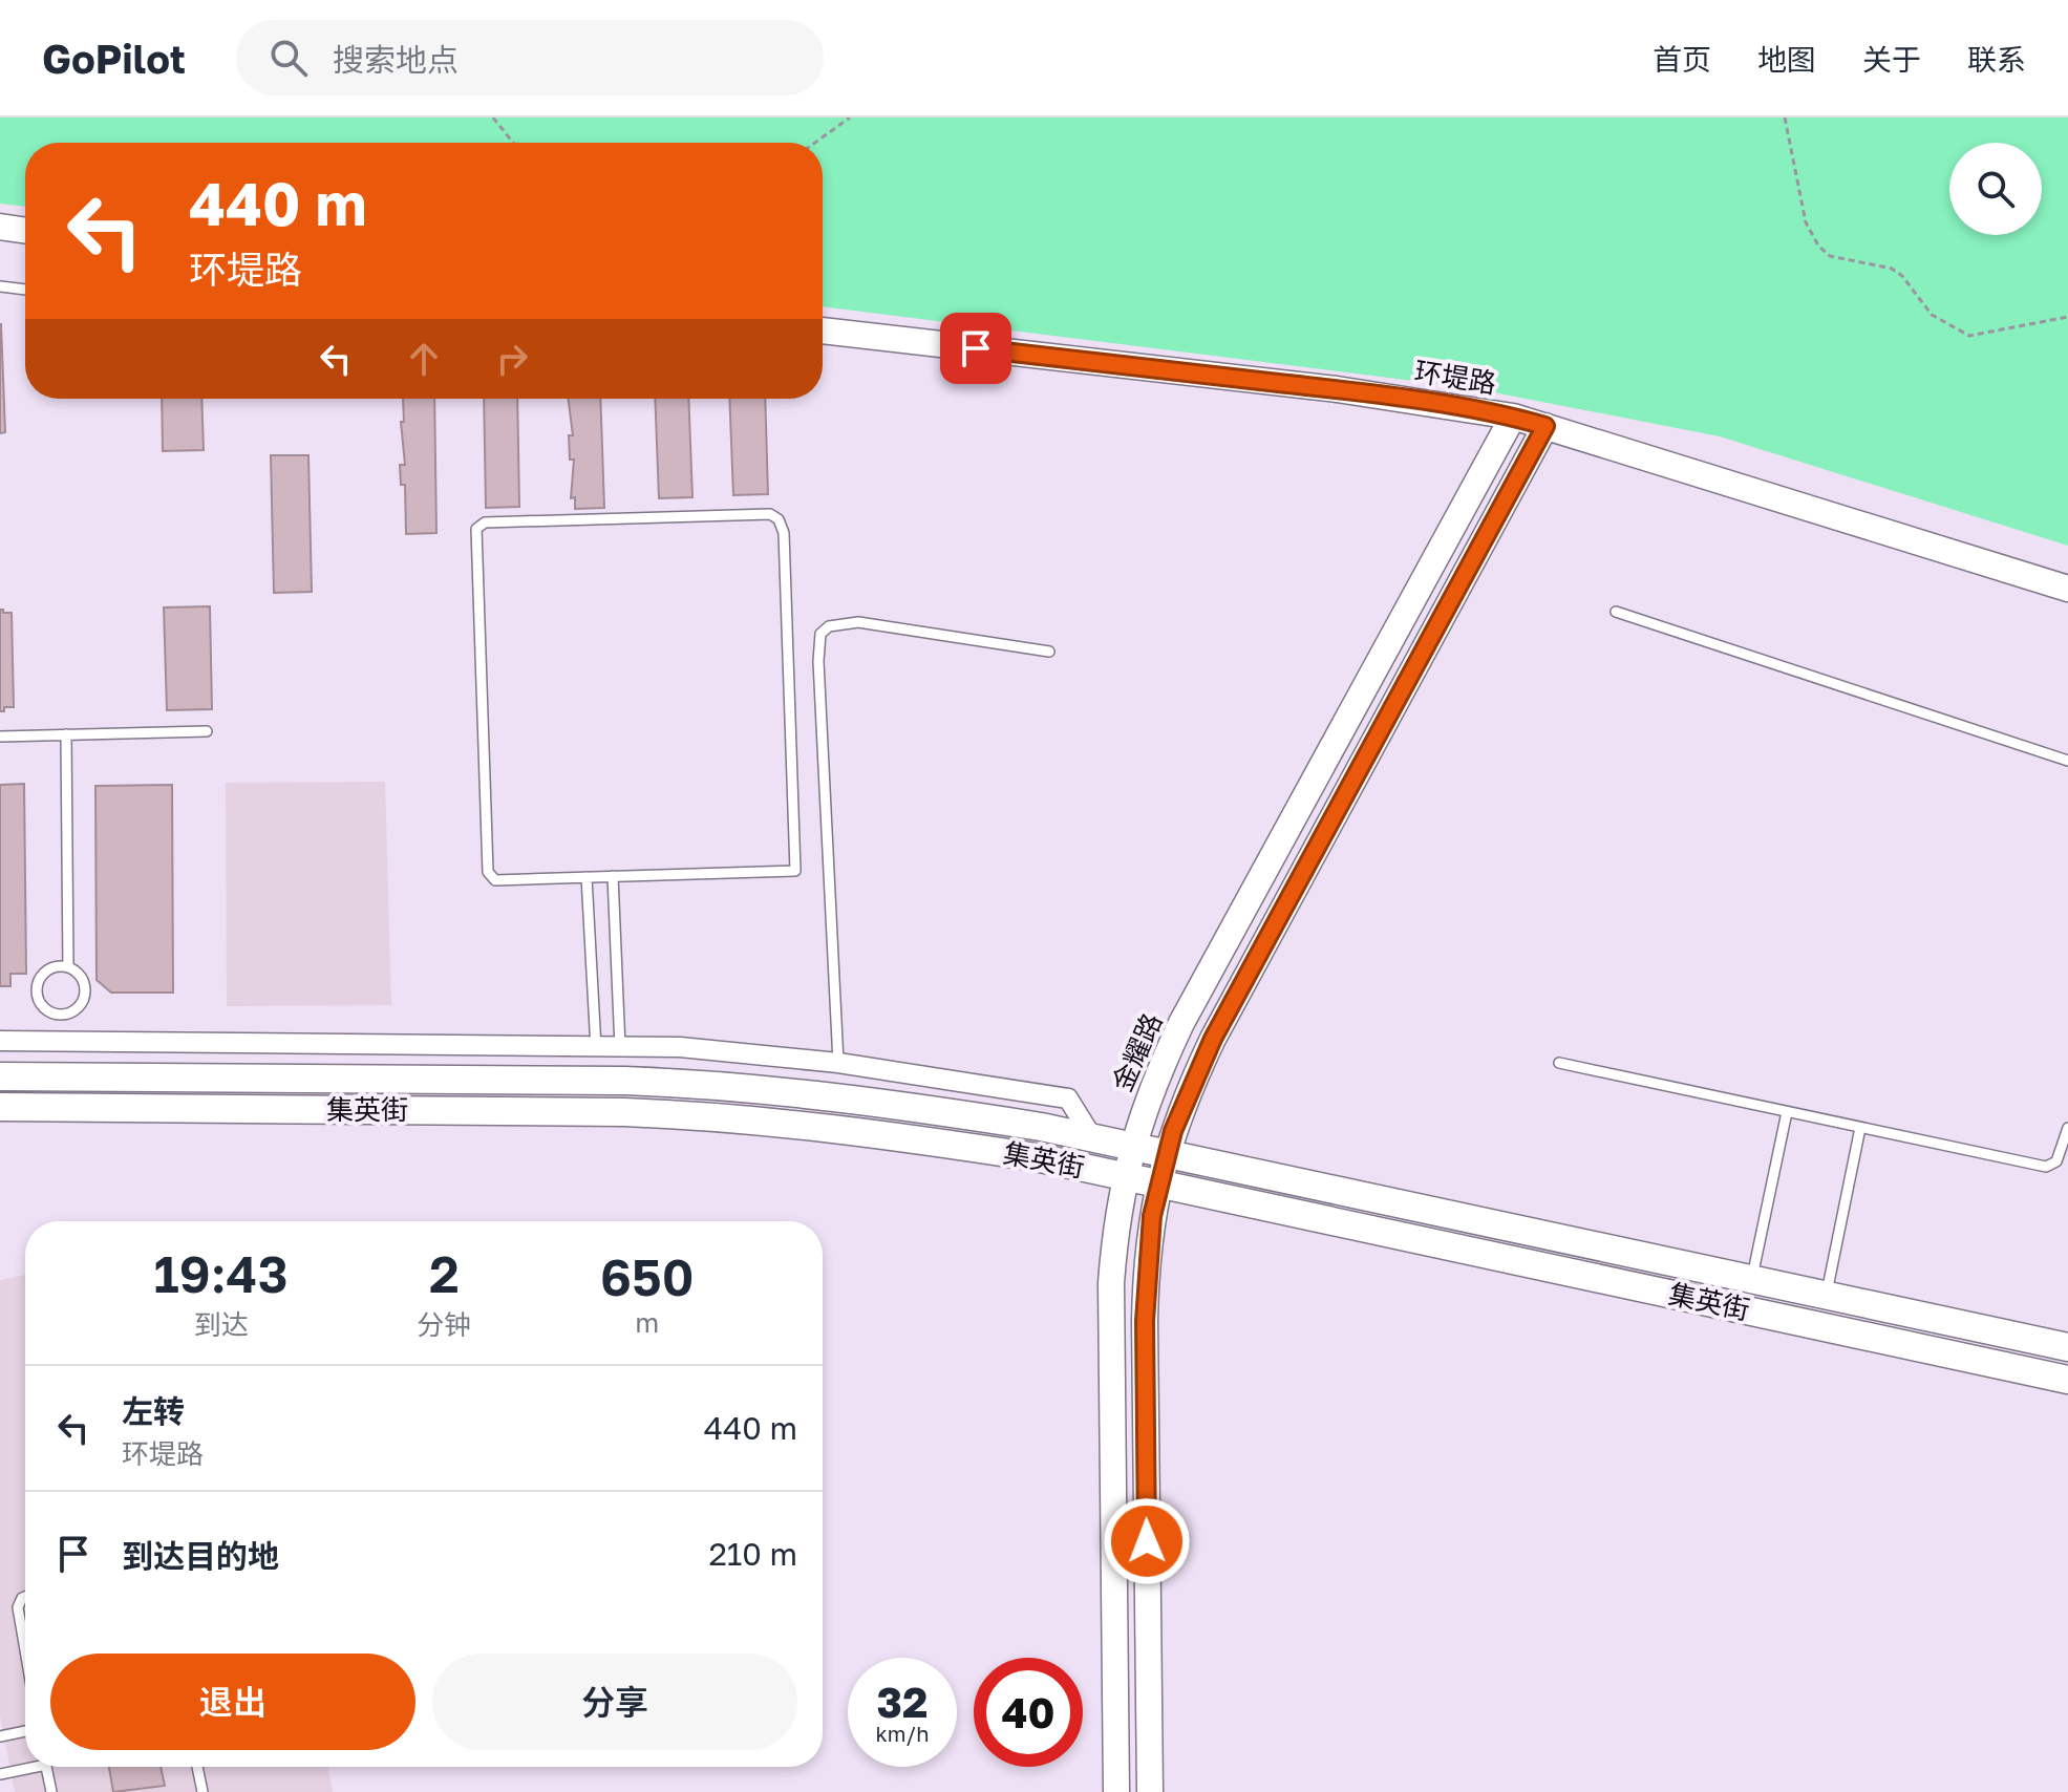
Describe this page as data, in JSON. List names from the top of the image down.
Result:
{
  "streets": {
    "main road": ["集英街"],
    "street": ["环堤路", "金耀路"]
  },
  "crossings": [
    ["环堤路", "金耀路"],
    ["金耀路", "集英街"]
  ],
  "page": {
    "header": "GoPilot",
    "search": "搜索地点",
    "nav": [
      "首页",
      "地图",
      "关于",
      "联系"
    ],
    "turn": ["440 m", "环堤路"],
    "eta": [
      "19:43",
      "到达",
      "2",
      "分钟",
      "650",
      "m"
    ],
    "list": [
      {
        "name": "左转",
        "note": "环堤路",
        "value": "440 m"
      },
      {
        "name": "到达目的地",
        "value": "210 m"
      }
    ],
    "buttons": ["退出", "分享"],
    "speed": "32 km/h",
    "limit": "40"
  }
}
